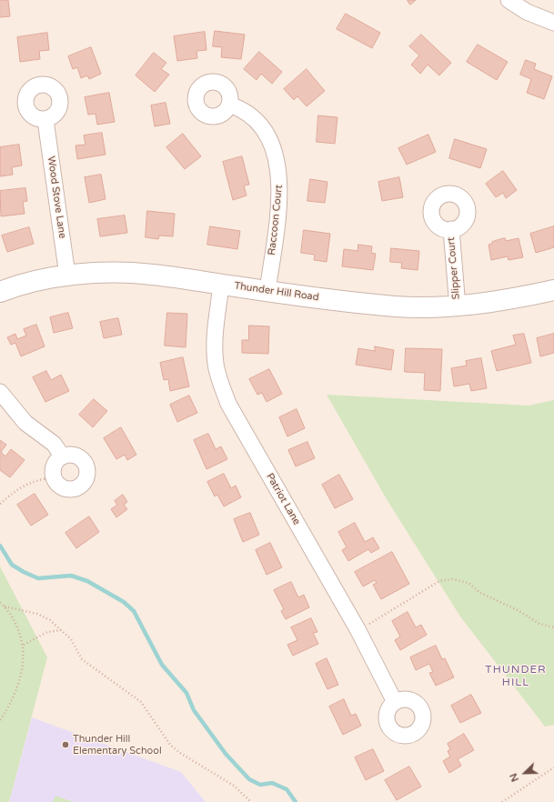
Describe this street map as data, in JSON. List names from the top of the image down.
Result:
{
  "streets": {
    "street": [
      "Wood Stove Lane",
      "Raccoon Court",
      "Slipper Court",
      "Thunder Hill Road",
      "Patriot Lane"
    ]
  },
  "crossings": [
    ["Wood Stove Lane", "Thunder Hill Road"],
    ["Raccoon Court", "Thunder Hill Road"],
    ["Slipper Court", "Thunder Hill Road"],
    ["Thunder Hill Road", "Patriot Lane"]
  ],
  "districts": ["THUNDER HILL"],
  "places": ["Thunder Hill Elementary School"],
  "north": "bottom left"
}
